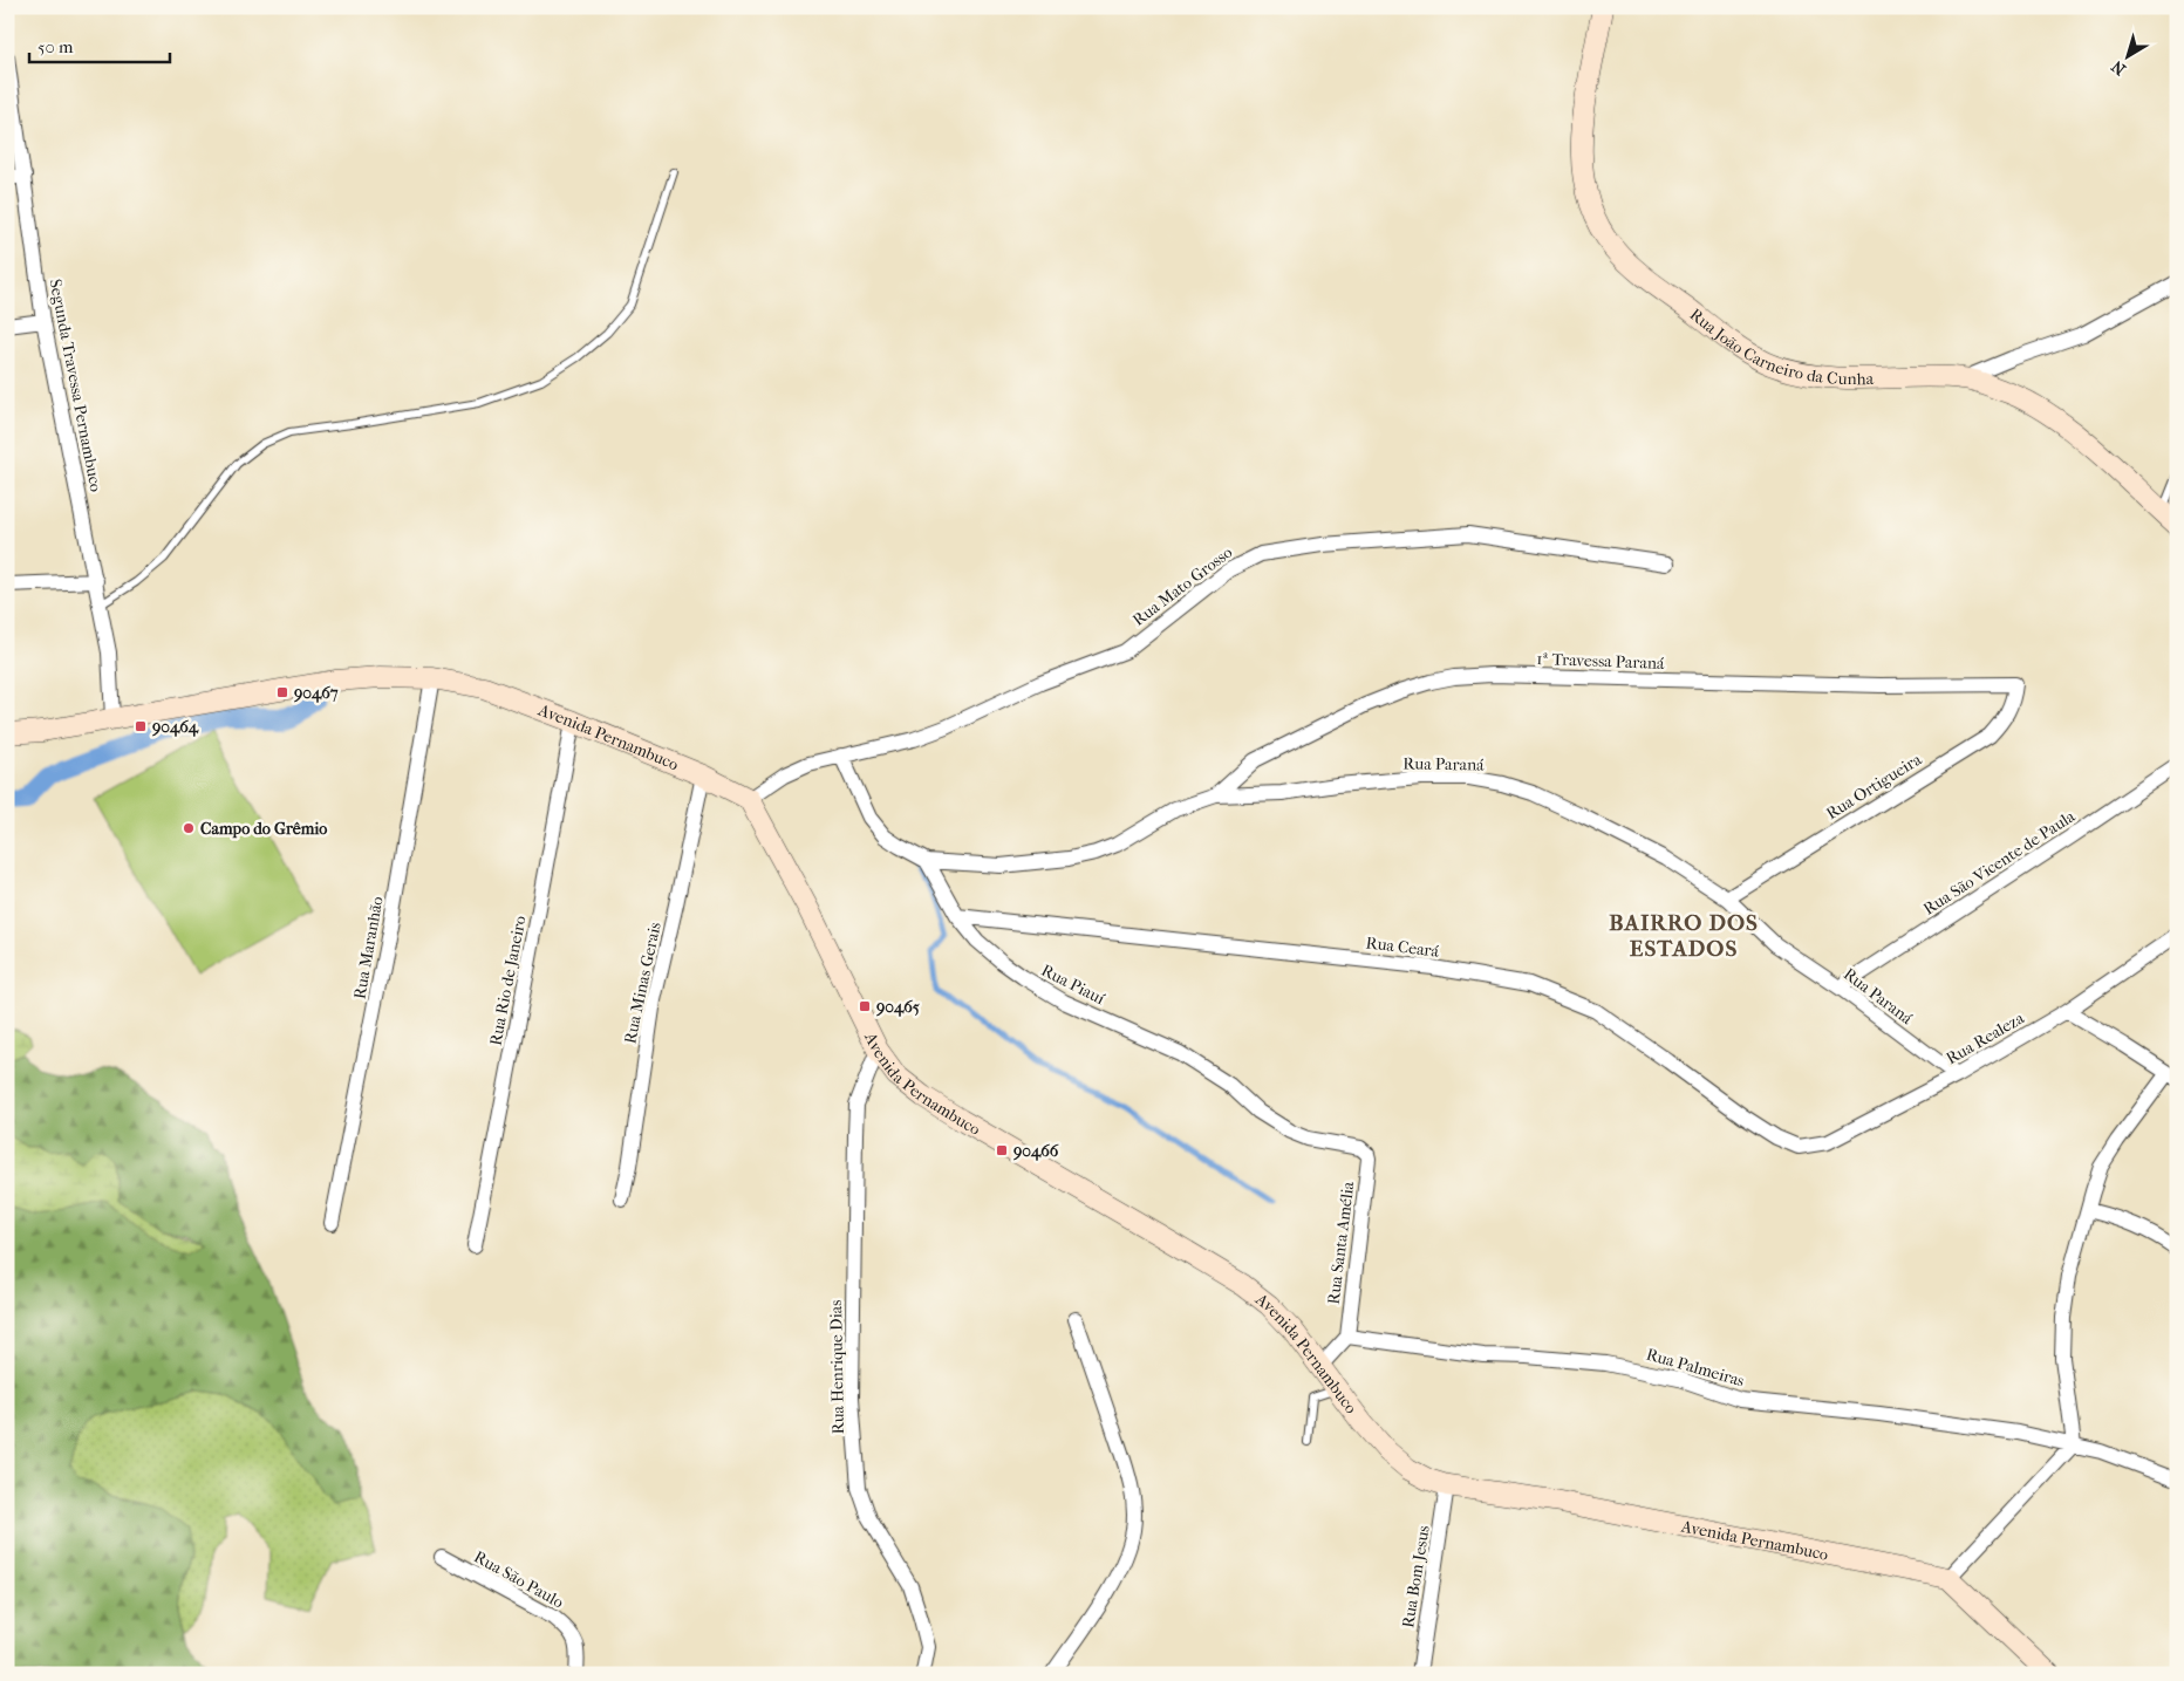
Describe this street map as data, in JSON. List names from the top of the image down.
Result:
{
  "streets": {
    "street": [
      "Rua João Carneiro da Cunha",
      "Segunda Travessa Pernambuco",
      "Rua Mato Grosso",
      "1ª Travessa Paraná",
      "Avenida Pernambuco",
      "Rua Paraná",
      "Rua Ortigueira",
      "Rua São Vicente de Paula",
      "Rua Ceará",
      "Rua Maranhão",
      "Rua Rio de Janeiro",
      "Rua Minas Gerais",
      "Rua Piauí",
      "Rua Realeza",
      "Rua Santa Amélia",
      "Rua Henrique Dias",
      "Rua Palmeiras",
      "Rua Bom Jesus",
      "Rua São Paulo"
    ]
  },
  "crossings": [
    ["Segunda Travessa Pernambuco", "Avenida Pernambuco"],
    ["Rua Mato Grosso", "Avenida Pernambuco"],
    ["1ª Travessa Paraná", "Rua Paraná"],
    ["1ª Travessa Paraná", "Rua Ortigueira"],
    ["Avenida Pernambuco", "Rua Maranhão"],
    ["Avenida Pernambuco", "Rua Rio de Janeiro"],
    ["Avenida Pernambuco", "Rua Minas Gerais"],
    ["Avenida Pernambuco", "Rua Henrique Dias"],
    ["Avenida Pernambuco", "Rua Bom Jesus"],
    ["Rua Paraná", "Rua Ortigueira"],
    ["Rua Paraná", "Rua São Vicente de Paula"],
    ["Rua Paraná", "Rua Piauí"],
    ["Rua Paraná", "Rua Realeza"],
    ["Rua Ceará", "Rua Piauí"],
    ["Rua Ceará", "Rua Realeza"],
    ["Rua Piauí", "Rua Santa Amélia"],
    ["Rua Santa Amélia", "Rua Palmeiras"]
  ],
  "districts": ["BAIRRO DOS ESTADOS"],
  "places": {
    "transit": [
      "90467",
      "90464",
      "90465",
      "90466"
    ],
    "other": ["Campo do Grêmio"]
  },
  "scale_bar": "50 m",
  "north": "bottom left"
}
